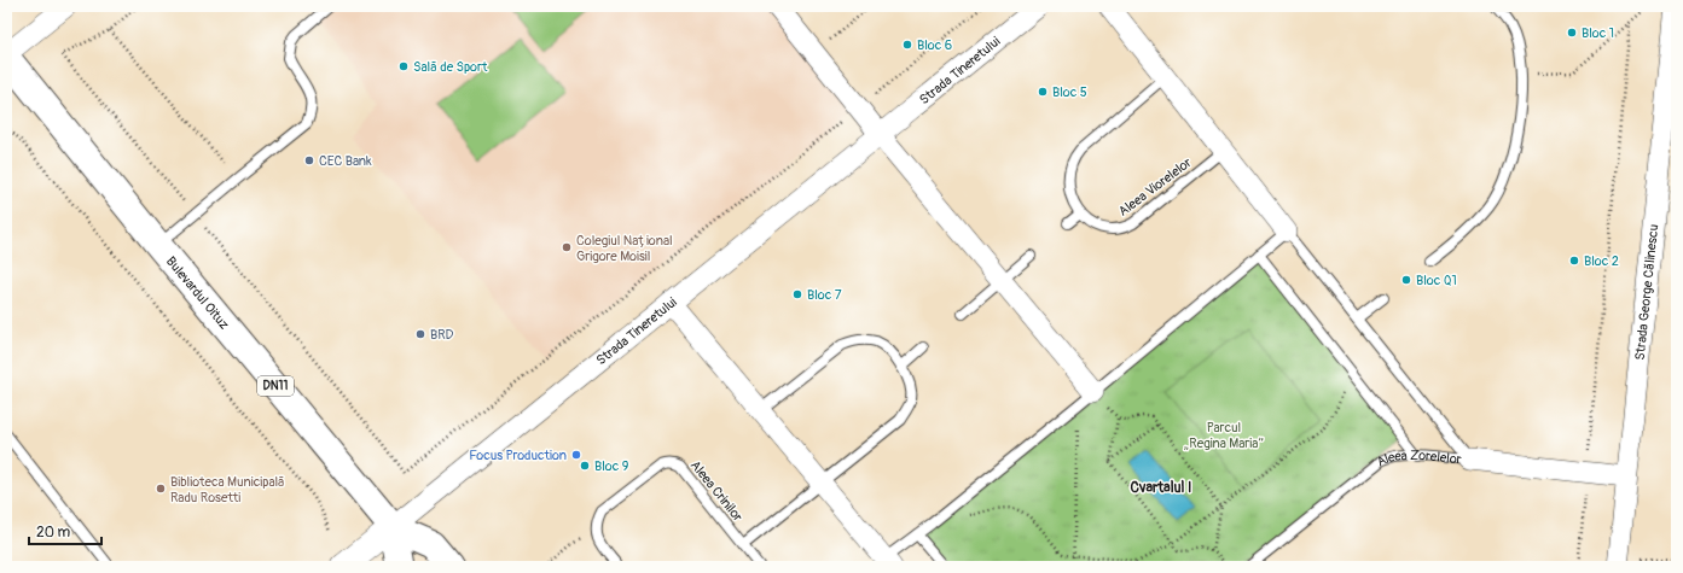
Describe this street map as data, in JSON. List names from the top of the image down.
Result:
{
  "streets": {
    "main road": ["Bulevardul Oituz", "DN11"],
    "street": ["Strada Tineretului", "Strada George Călinescu", "Aleea Zorelelor"],
    "lane": ["Aleea Viorelelor", "Aleea Crinilor"]
  },
  "crossings": [
    ["Strada Tineretului", "Bulevardul Oituz"],
    ["Strada George Călinescu", "Aleea Zorelelor"]
  ],
  "districts": ["Cvartalul I"],
  "parks": ["Parcul „Regina Maria”"],
  "places": [
    "Bloc 1",
    "Bloc 6",
    "Sală de Sport",
    "Bloc 5",
    "CEC Bank",
    "Colegiul Național Grigore Moisil",
    "Bloc 2",
    "Bloc Q1",
    "Bloc 7",
    "BRD",
    "Focus Production",
    "Bloc 9",
    "Biblioteca Municipală Radu Rosetti"
  ],
  "scale_bar": "20 m"
}
